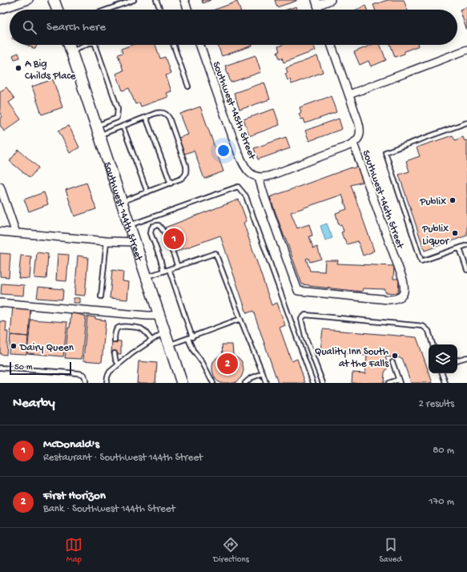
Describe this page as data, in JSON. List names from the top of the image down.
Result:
{
  "streets": {
    "street": ["Southwest 145th Street", "Southwest 146th Street", "Southwest 144th Street"]
  },
  "crossings": [
    ["Southwest 145th Street", "Southwest 146th Street"]
  ],
  "places": [
    "A Big Childs Place",
    "Publix",
    "Publix Liquor",
    "Dairy Queen",
    "Quality Inn South at the Falls"
  ],
  "scale_bar": "50 m",
  "page": {
    "search": "Search here",
    "pins": ["1", "2"],
    "scale": "50 m",
    "heading": ["Nearby", "2 results"],
    "list": [
      {
        "mark": "1",
        "name": "McDonald's",
        "note": "Restaurant · Southwest 144th Street",
        "value": "80 m"
      },
      {
        "mark": "2",
        "name": "First Horizon",
        "note": "Bank · Southwest 144th Street",
        "value": "170 m"
      }
    ],
    "nav": ["Map", "Directions", "Saved"]
  }
}
